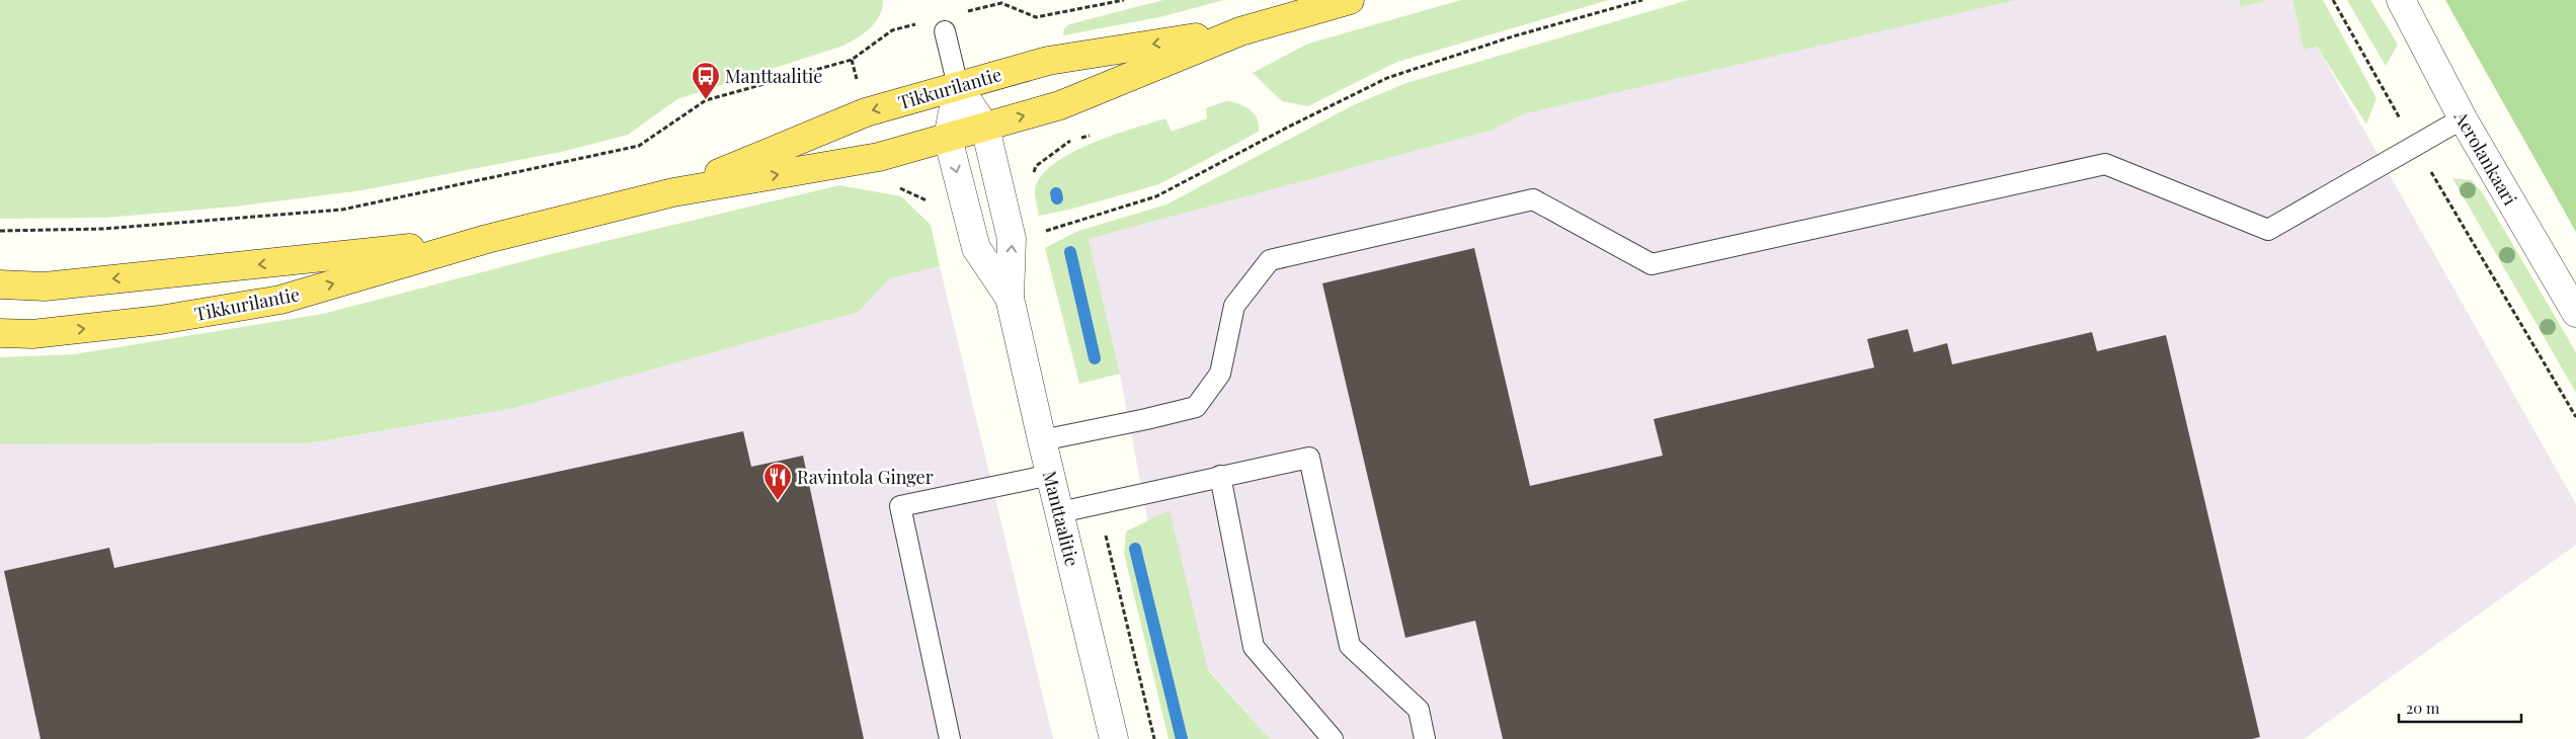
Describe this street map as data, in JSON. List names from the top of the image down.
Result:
{
  "streets": {
    "main road": ["Tikkurilantie"],
    "street": ["Aerolankaari", "Manttaalitie"]
  },
  "crossings": [
    ["Tikkurilantie", "Manttaalitie"]
  ],
  "places": {
    "bus stop": ["Manttaalitie"],
    "restaurant": ["Ravintola Ginger"]
  },
  "scale_bar": "20 m"
}
